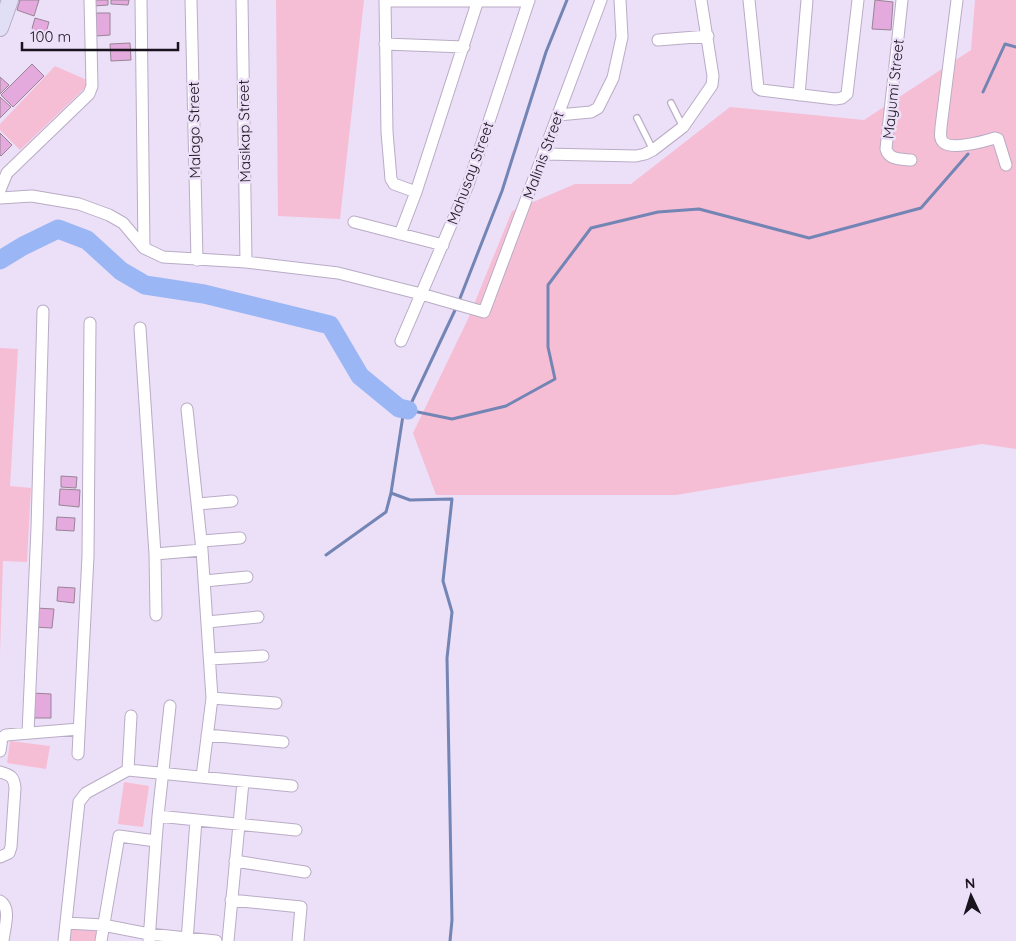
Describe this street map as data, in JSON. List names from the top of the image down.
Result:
{
  "streets": {
    "street": [
      "Mayumi Street",
      "Malago Street",
      "Masikap Street",
      "Malinis Street",
      "Mahusay Street"
    ]
  },
  "crossings": [
    ["Malinis Street", "Mahusay Street"]
  ],
  "scale_bar": "100 m",
  "north": "top"
}
